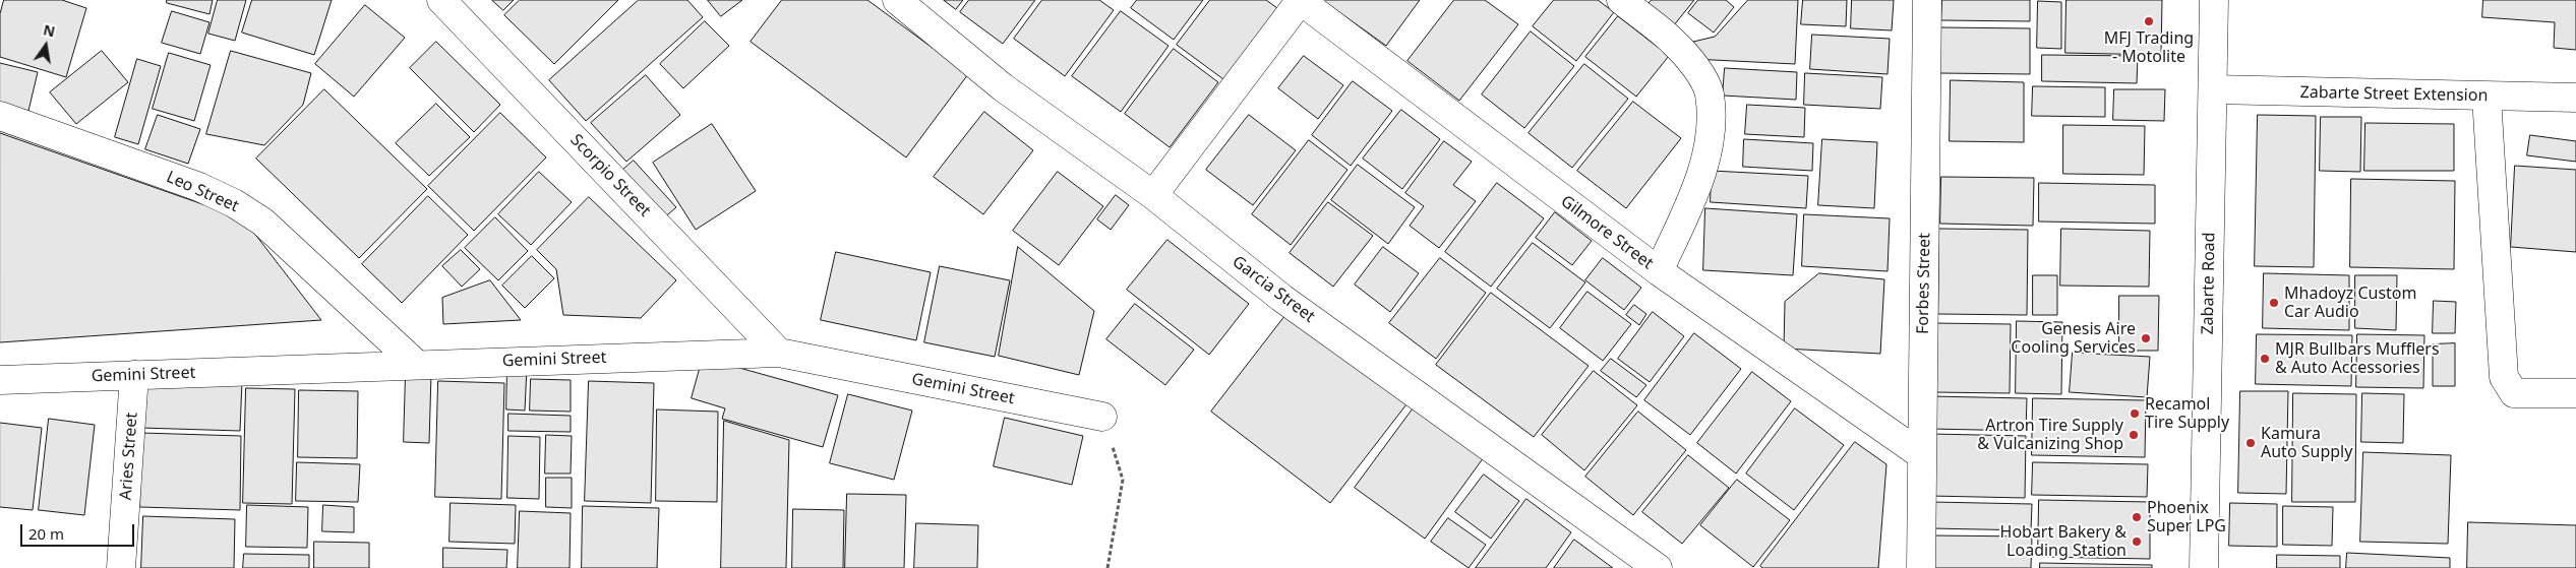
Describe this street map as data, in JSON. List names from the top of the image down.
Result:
{
  "streets": {
    "street": [
      "Zabarte Street Extension",
      "Scorpio Street",
      "Leo Street",
      "Gilmore Street",
      "Forbes Street",
      "Zabarte Road",
      "Garcia Street",
      "Gemini Street",
      "Aries Street"
    ]
  },
  "crossings": [
    ["Zabarte Street Extension", "Zabarte Road"],
    ["Scorpio Street", "Gemini Street"],
    ["Leo Street", "Gemini Street"],
    ["Gilmore Street", "Forbes Street"],
    ["Gemini Street", "Aries Street"]
  ],
  "places": [
    "MFJ Trading - Motolite",
    "Mhadoyz Custom Car Audio",
    "Genesis Aire Cooling Services",
    "MJR Bullbars Mufflers & Auto Accessories",
    "Recamol Tire Supply",
    "Artron Tire Supply & Vulcanizing Shop",
    "Kamura Auto Supply",
    "Phoenix Super LPG",
    "Hobart Bakery & Loading Station"
  ],
  "scale_bar": "20 m",
  "north": "top"
}
